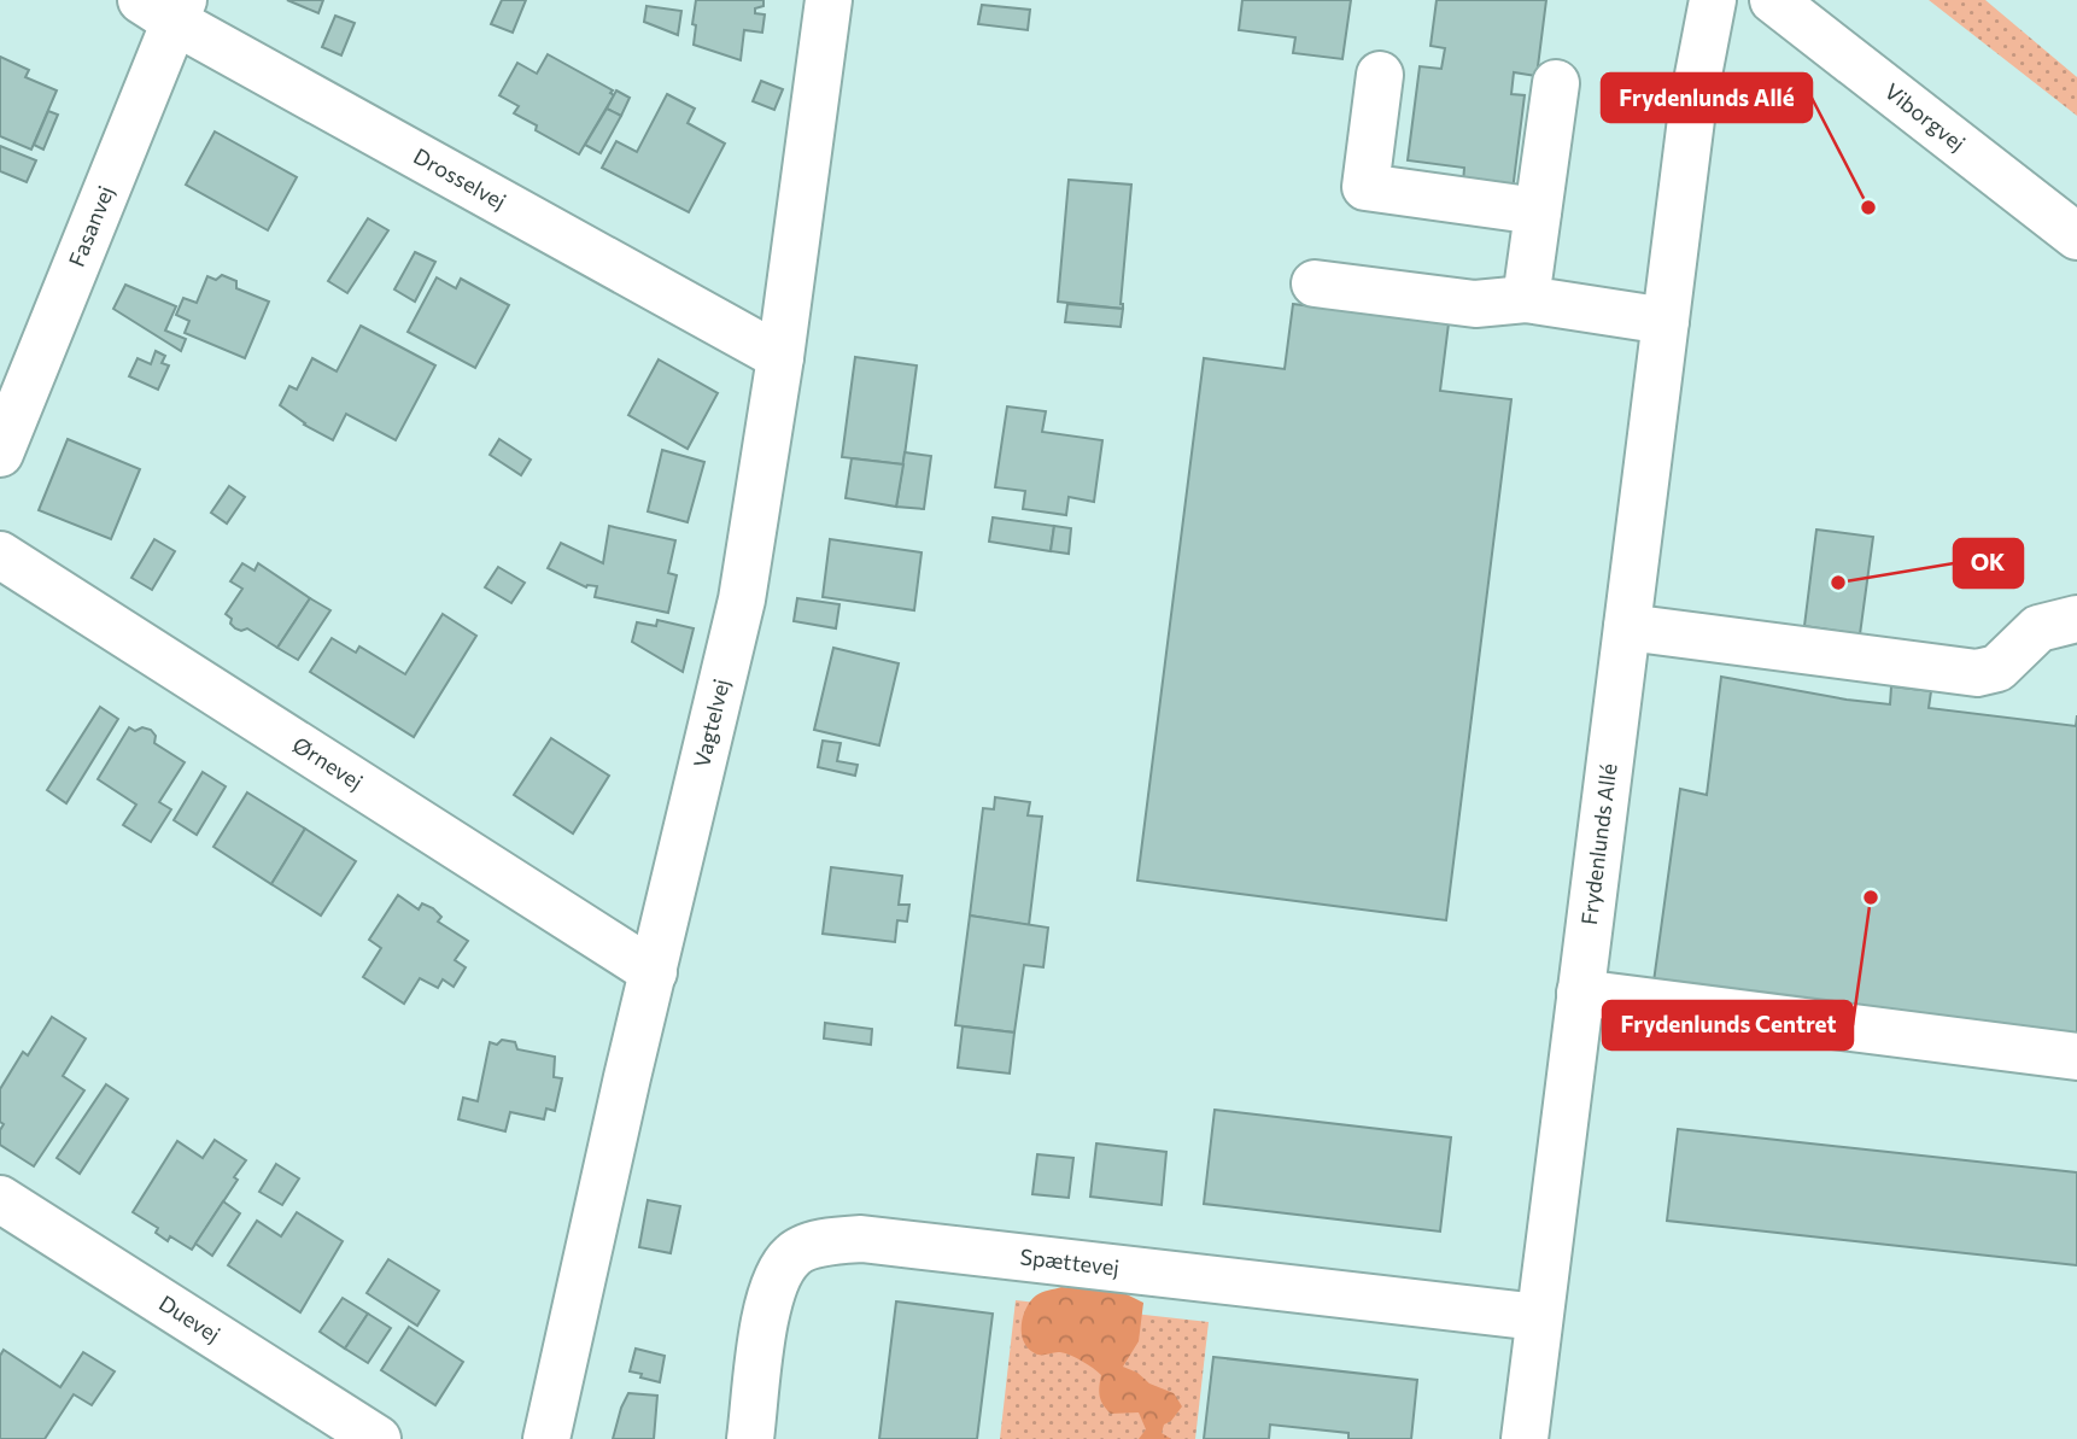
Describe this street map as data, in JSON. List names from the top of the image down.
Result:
{
  "streets": {
    "street": [
      "Viborgvej",
      "Drosselvej",
      "Fasanvej",
      "Vagtelvej",
      "Ørnevej",
      "Frydenlunds Allé",
      "Spættevej",
      "Duevej"
    ]
  },
  "crossings": [
    ["Drosselvej", "Fasanvej"],
    ["Drosselvej", "Vagtelvej"],
    ["Vagtelvej", "Ørnevej"],
    ["Frydenlunds Allé", "Spættevej"]
  ],
  "places": ["Frydenlunds Allé", "OK", "Frydenlunds Centret"]
}
